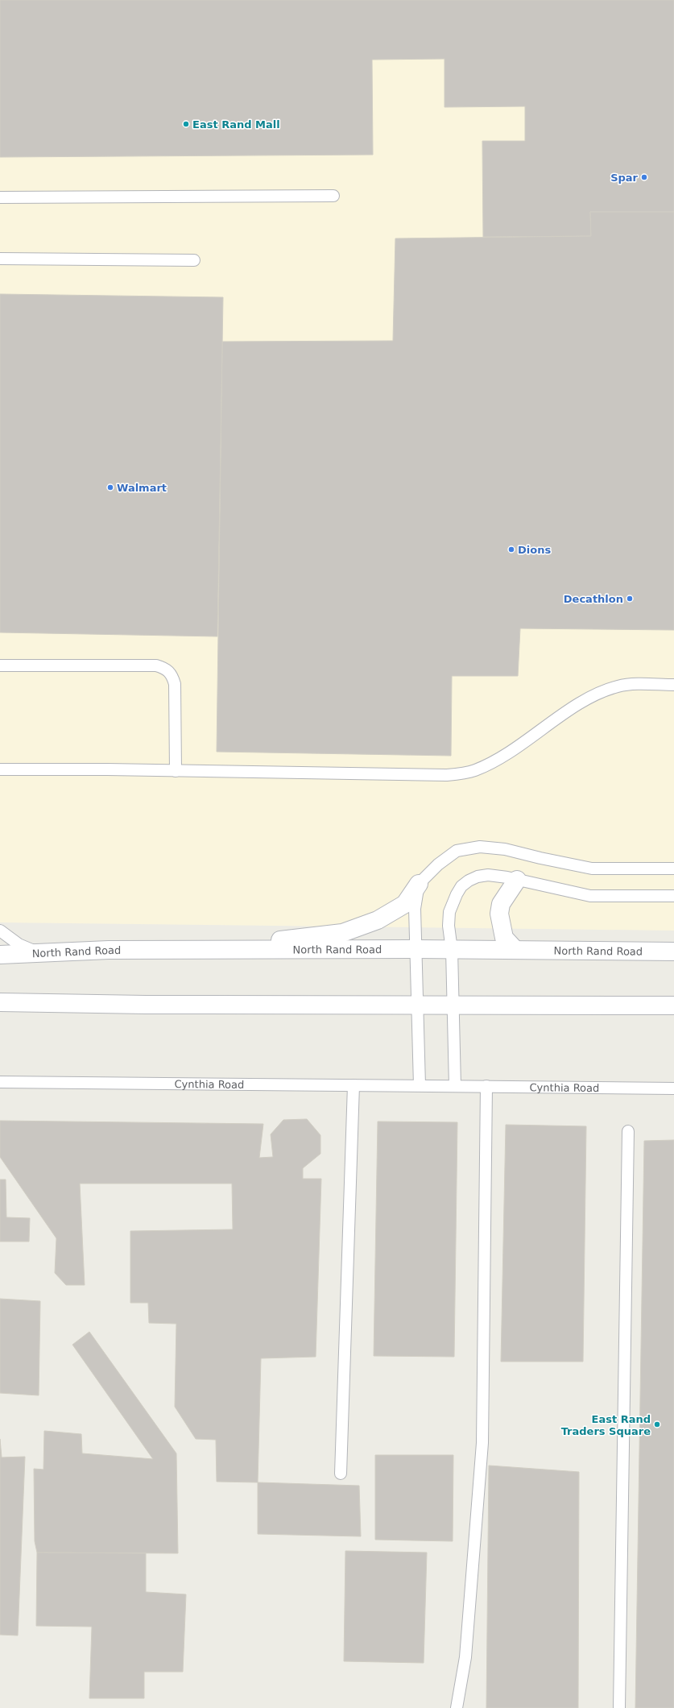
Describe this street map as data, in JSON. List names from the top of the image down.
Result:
{
  "streets": {
    "main road": ["North Rand Road"],
    "lane": ["Cynthia Road"]
  },
  "places": [
    "East Rand Mall",
    "Spar",
    "Walmart",
    "Dions",
    "Decathlon",
    "East Rand Traders Square"
  ]
}
